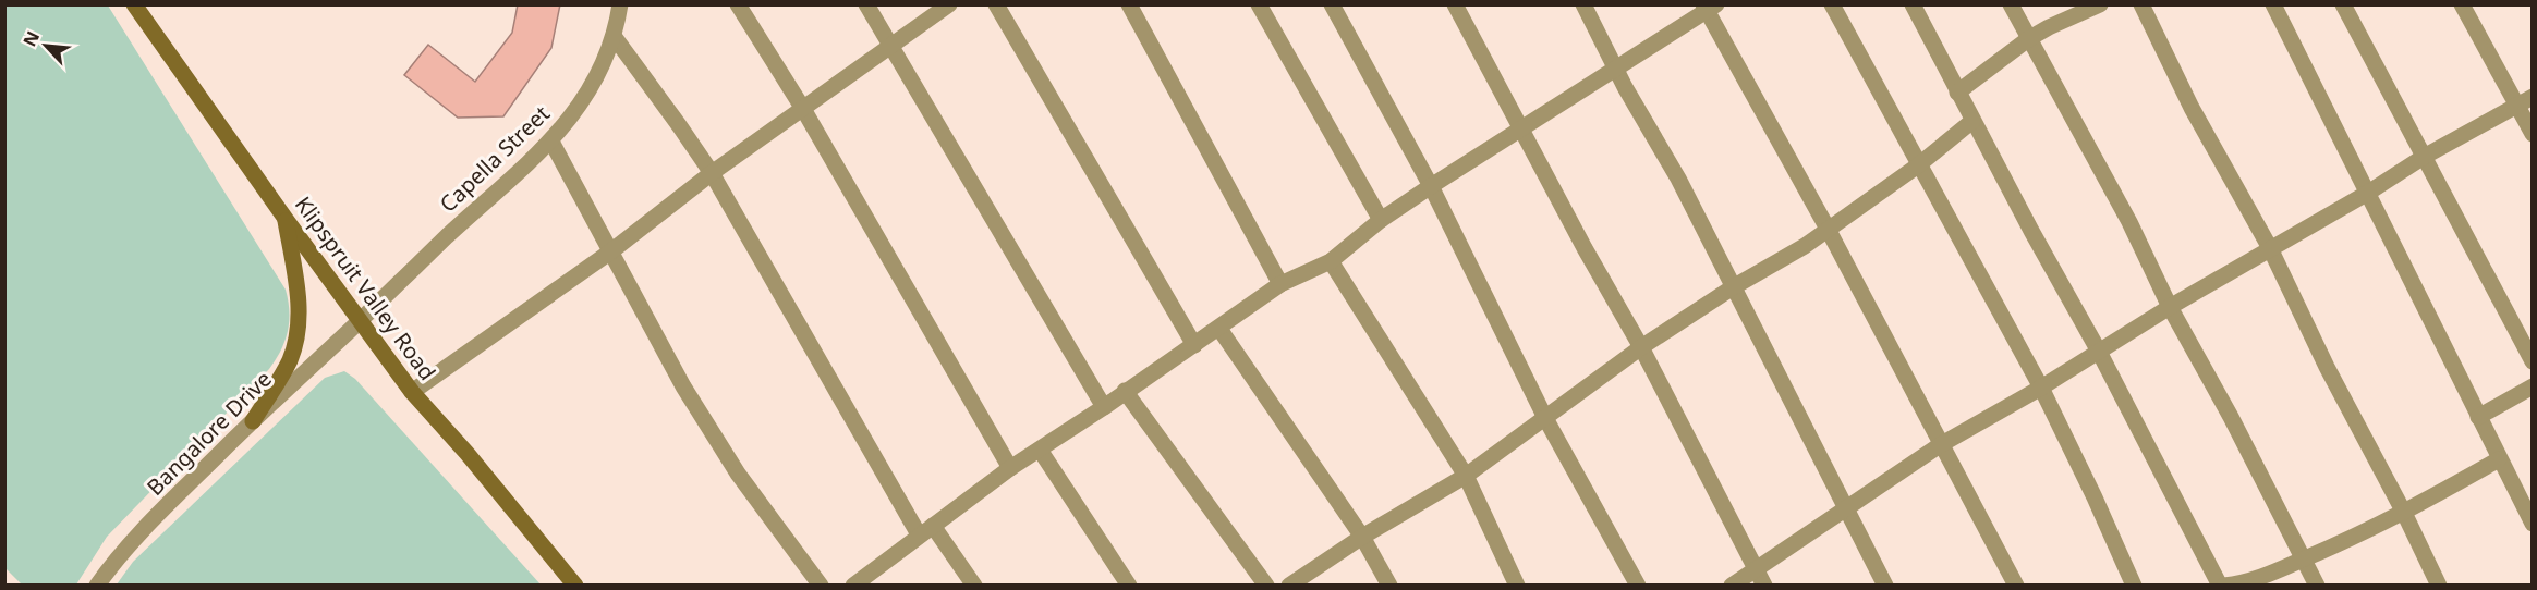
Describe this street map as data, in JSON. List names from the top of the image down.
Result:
{
  "streets": {
    "main road": ["Klipspruit Valley Road"],
    "street": ["Capella Street", "Bangalore Drive"]
  },
  "crossings": [
    ["Capella Street", "Klipspruit Valley Road"],
    ["Capella Street", "Bangalore Drive"],
    ["Klipspruit Valley Road", "Bangalore Drive"]
  ],
  "north": "top left"
}
